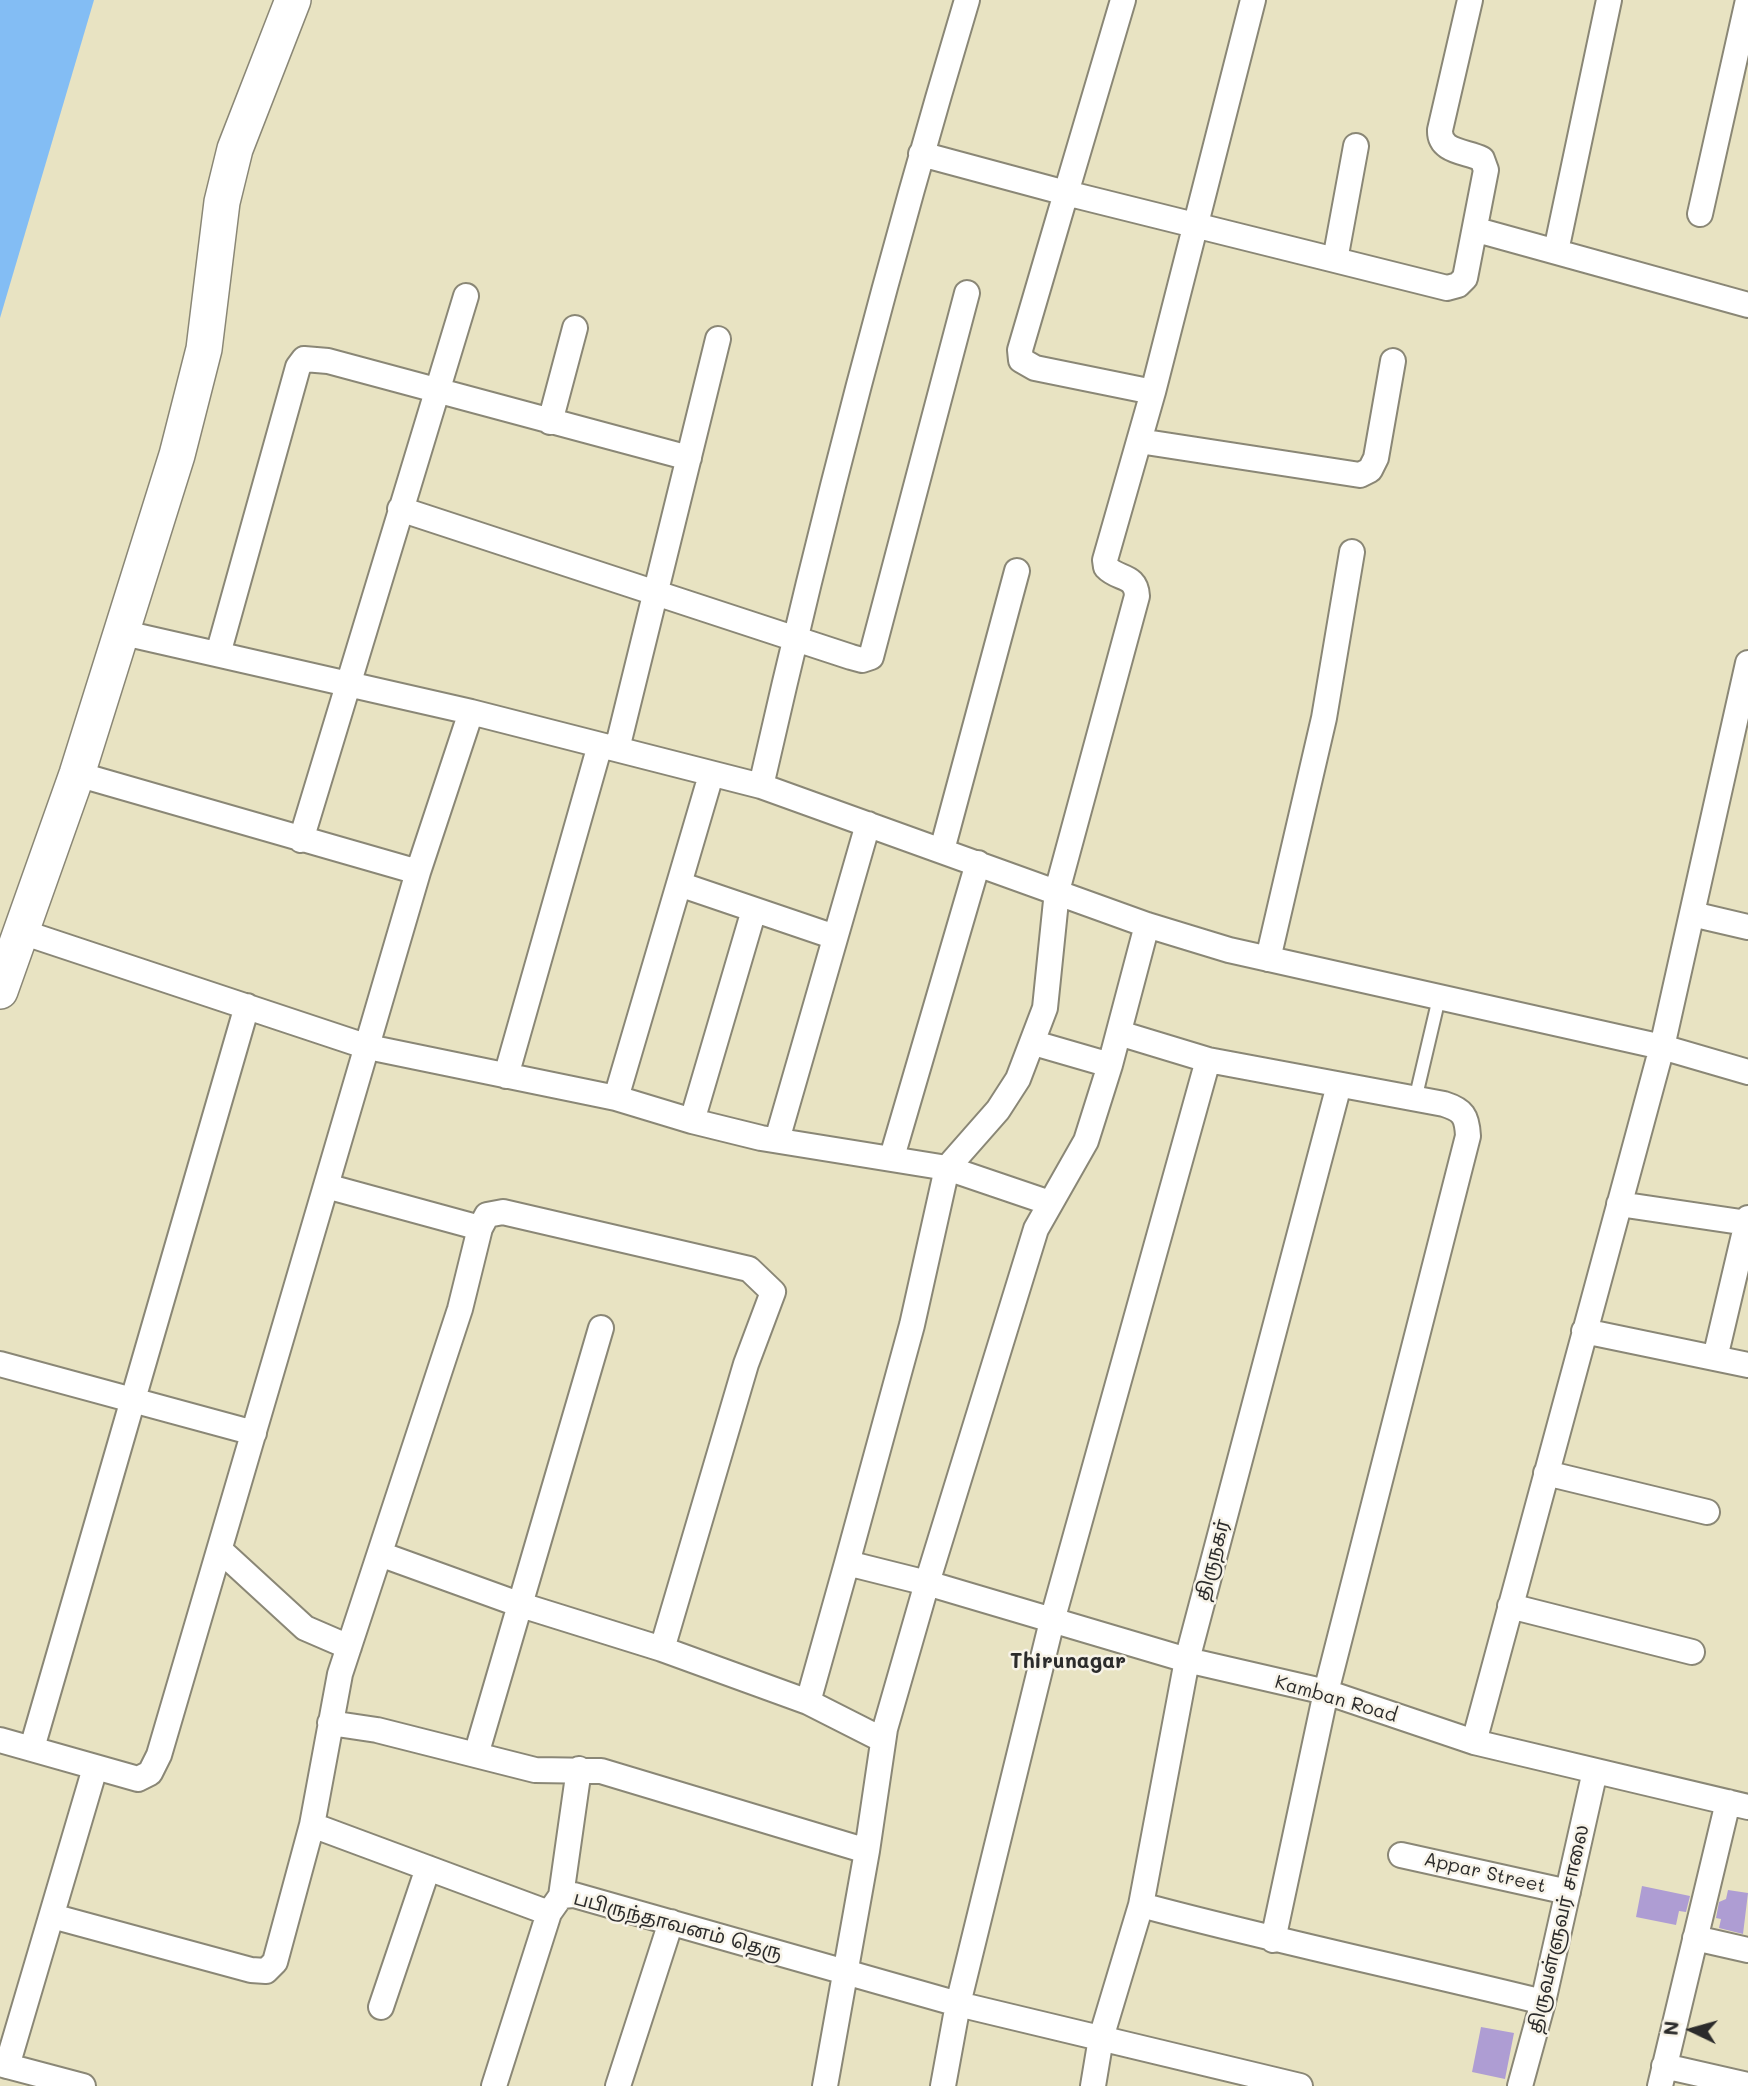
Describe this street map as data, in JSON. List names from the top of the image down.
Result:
{
  "streets": {
    "street": [
      "திருநகர்",
      "Kamban Road",
      "Appar Street",
      "பபிருந்தாவனம் தெரு",
      "திருவள்ளுவர் சாலை"
    ]
  },
  "crossings": [
    ["திருநகர்", "Kamban Road"],
    ["திருநகர்", "பபிருந்தாவனம் தெரு"],
    ["Kamban Road", "திருவள்ளுவர் சாலை"],
    ["Appar Street", "திருவள்ளுவர் சாலை"]
  ],
  "districts": ["Thirunagar"],
  "north": "left"
}
